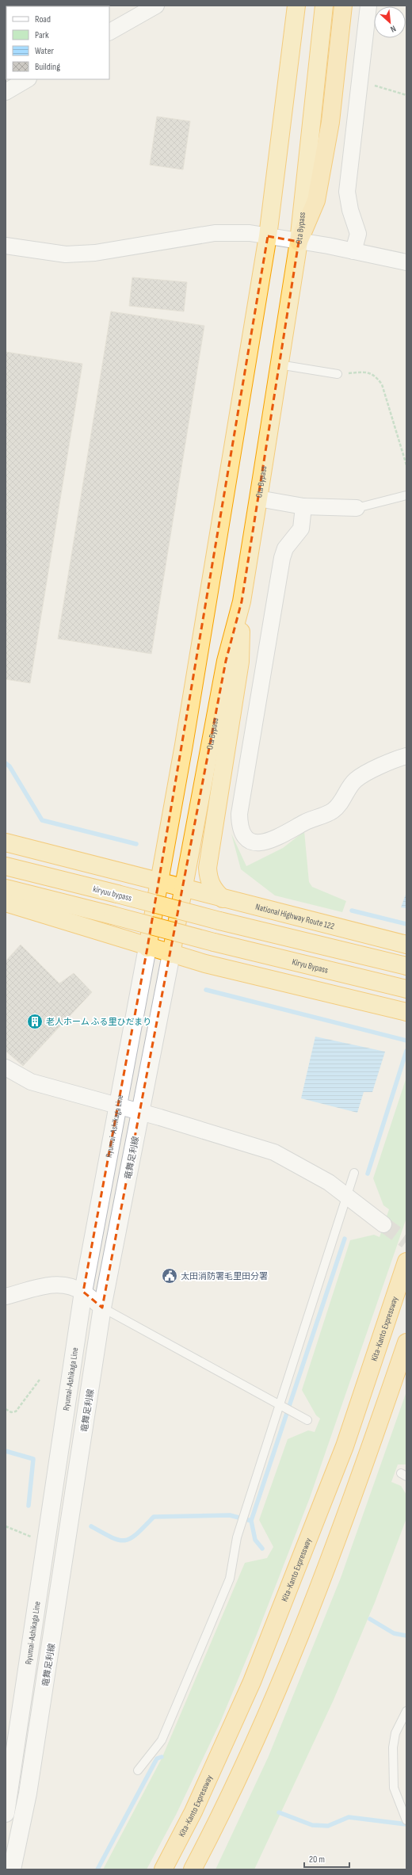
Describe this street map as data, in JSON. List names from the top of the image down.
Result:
{
  "streets": {
    "highway": [
      "Ota Bypass",
      "kiryuu bypass",
      "National Highway Route 122",
      "Kiryu Bypass",
      "Kita-Kanto Expressway"
    ],
    "main road": ["Ryumai-Ashikaga Line", "竜舞足利線"]
  },
  "crossings": [
    ["Ota Bypass", "National Highway Route 122"],
    ["Ota Bypass", "竜舞足利線"]
  ],
  "places": {
    "building": ["老人ホーム ふる里ひだまり"],
    "public building": ["太田消防署毛里田分署"]
  },
  "legend": [
    "Road",
    "Park",
    "Water",
    "Building"
  ],
  "scale_bar": "20 m",
  "north": "bottom right"
}
